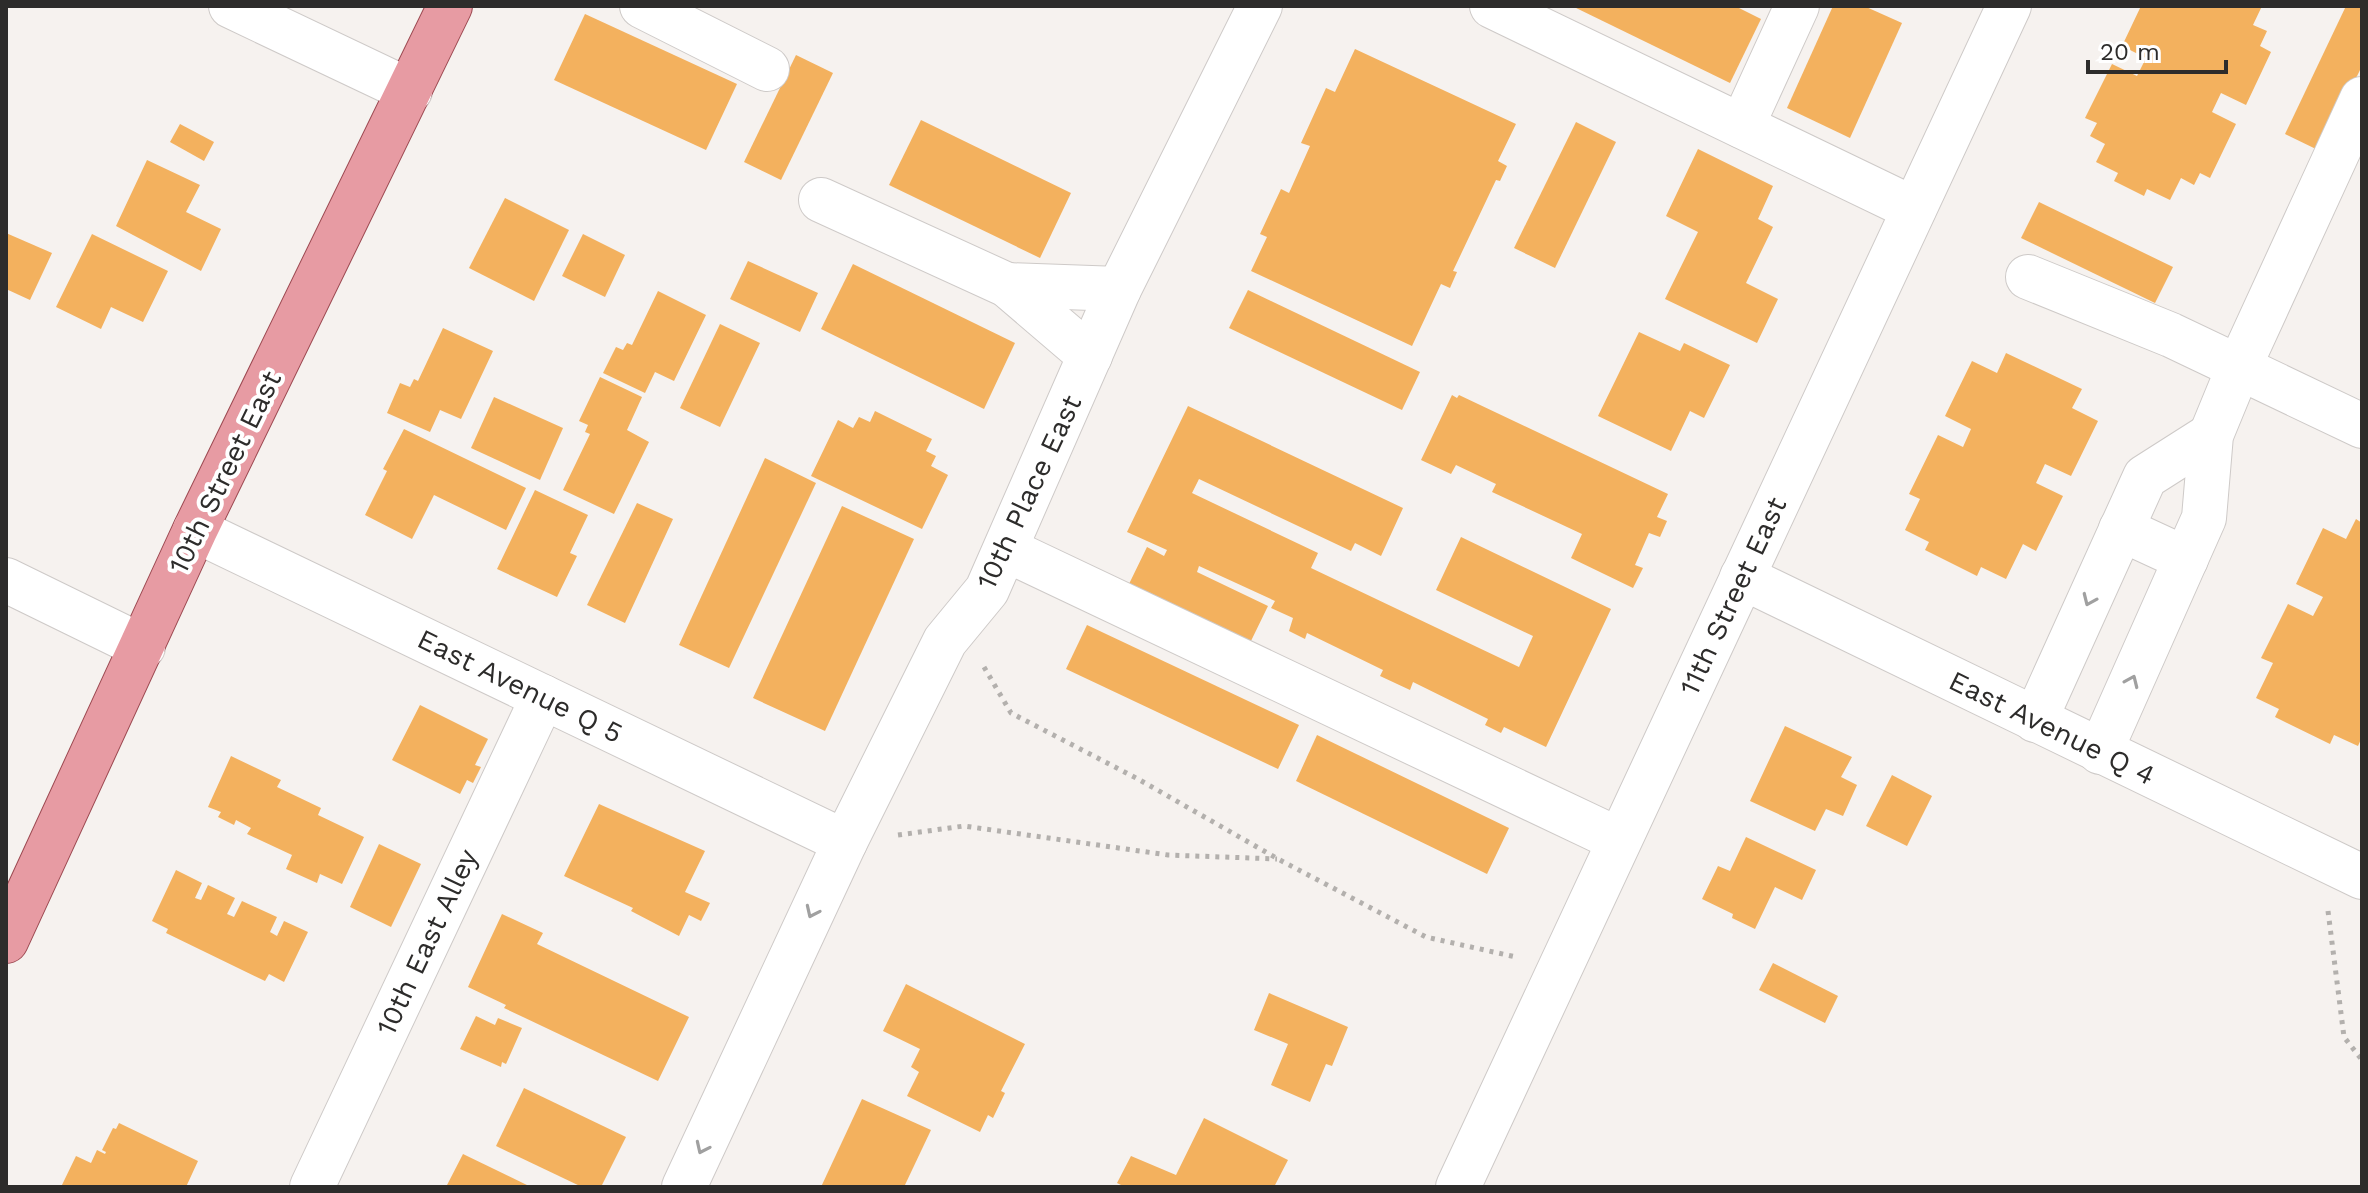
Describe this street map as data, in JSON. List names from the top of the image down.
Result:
{
  "streets": {
    "main road": ["10th Street East"],
    "street": [
      "10th Place East",
      "11th Street East",
      "East Avenue Q 5",
      "East Avenue Q 4",
      "10th East Alley"
    ]
  },
  "crossings": [
    ["10th Street East", "East Avenue Q 5"],
    ["10th Place East", "East Avenue Q 5"],
    ["11th Street East", "East Avenue Q 4"],
    ["East Avenue Q 5", "10th East Alley"]
  ],
  "scale_bar": "20 m"
}
